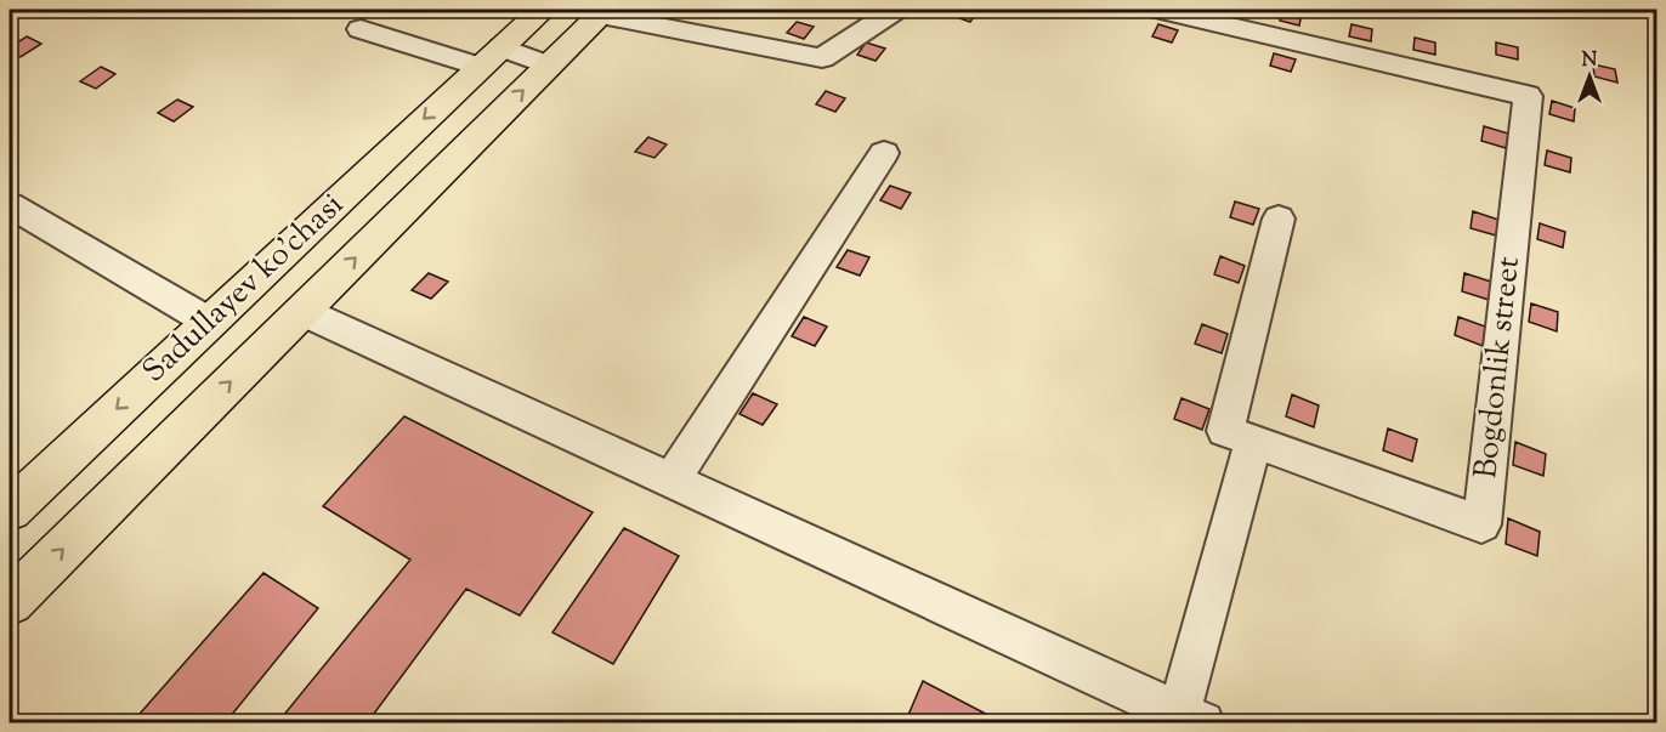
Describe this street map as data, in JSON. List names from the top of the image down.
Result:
{
  "streets": {
    "main road": ["Sadullayev ko'chasi"],
    "street": ["Bogdonlik street"]
  },
  "north": "top"
}
